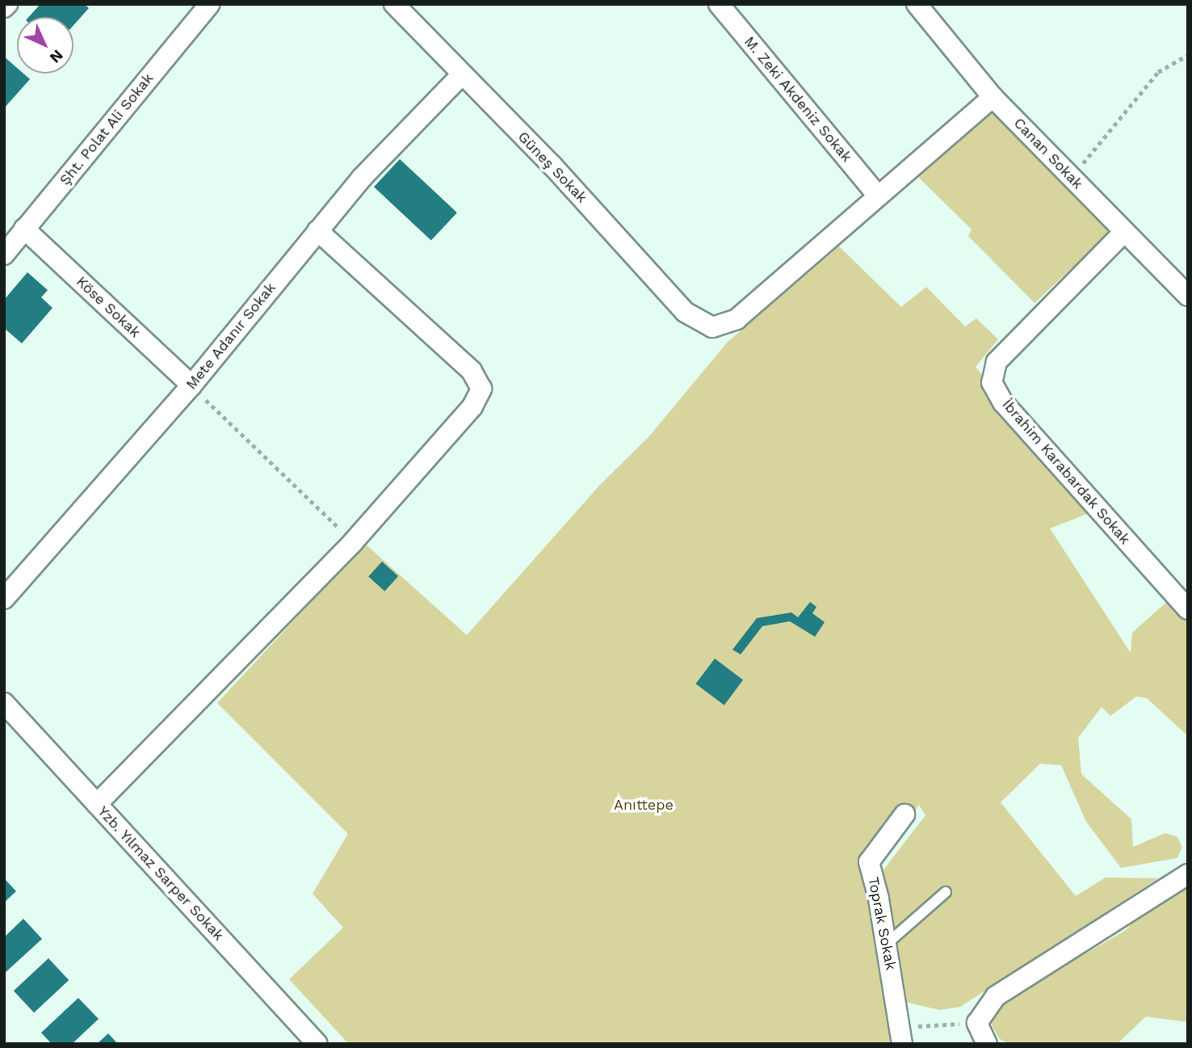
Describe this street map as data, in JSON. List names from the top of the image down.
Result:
{
  "streets": {
    "street": [
      "M. Zeki Akdeniz Sokak",
      "Şht. Polat Ali Sokak",
      "Canan Sokak",
      "Güneş Sokak",
      "Köse Sokak",
      "Mete Adanır Sokak",
      "İbrahim Karabardak Sokak",
      "Yzb. Yılmaz Sarper Sokak",
      "Toprak Sokak"
    ]
  },
  "crossings": [
    ["M. Zeki Akdeniz Sokak", "Güneş Sokak"],
    ["Şht. Polat Ali Sokak", "Köse Sokak"],
    ["Canan Sokak", "İbrahim Karabardak Sokak"],
    ["Güneş Sokak", "Mete Adanır Sokak"],
    ["Köse Sokak", "Mete Adanır Sokak"]
  ],
  "parks": ["Anıttepe"],
  "north": "bottom right"
}
